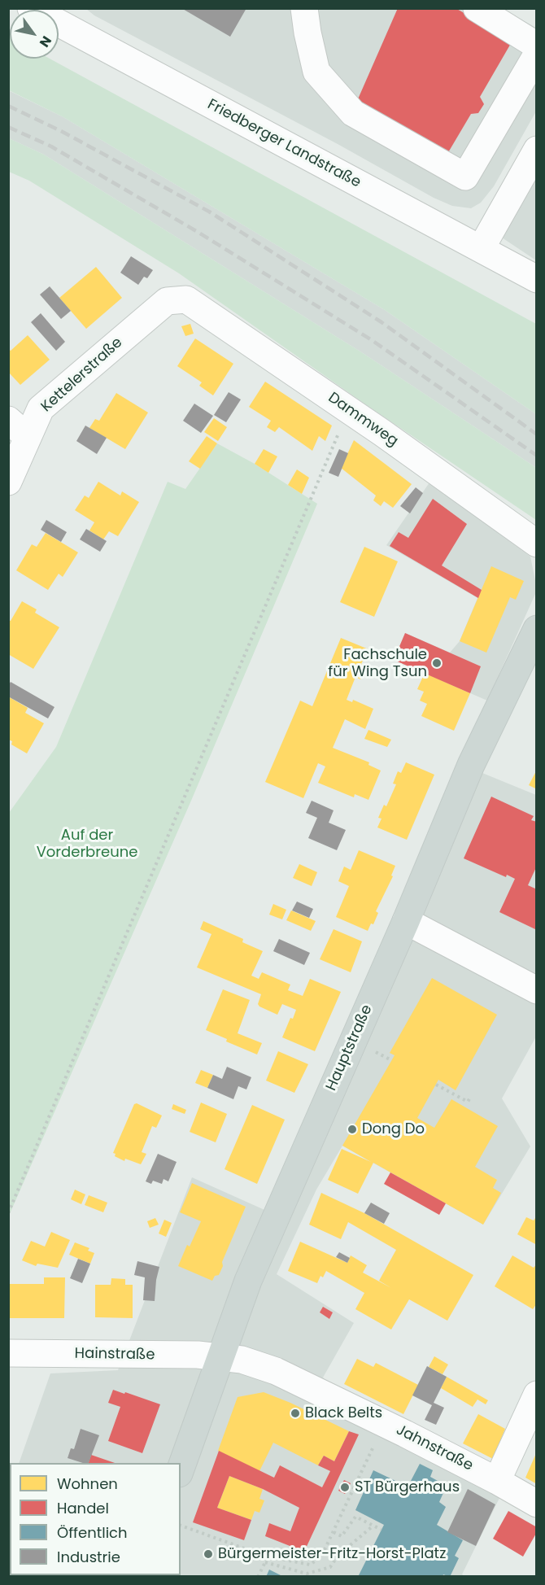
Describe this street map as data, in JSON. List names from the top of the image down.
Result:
{
  "streets": {
    "main road": ["Hauptstraße"],
    "street": [
      "Friedberger Landstraße",
      "Kettelerstraße",
      "Dammweg",
      "Hainstraße",
      "Jahnstraße"
    ]
  },
  "crossings": [
    ["Kettelerstraße", "Dammweg"],
    ["Hauptstraße", "Hainstraße"],
    ["Hauptstraße", "Jahnstraße"],
    ["Hainstraße", "Jahnstraße"]
  ],
  "parks": ["Auf der Vorderbreune"],
  "places": [
    "Fachschule für Wing Tsun",
    "Dong Do",
    "Black Belts",
    "ST Bürgerhaus",
    "Bürgermeister-Fritz-Horst-Platz"
  ],
  "legend": [
    "Wohnen",
    "Handel",
    "Öffentlich",
    "Industrie"
  ],
  "north": "bottom right"
}
